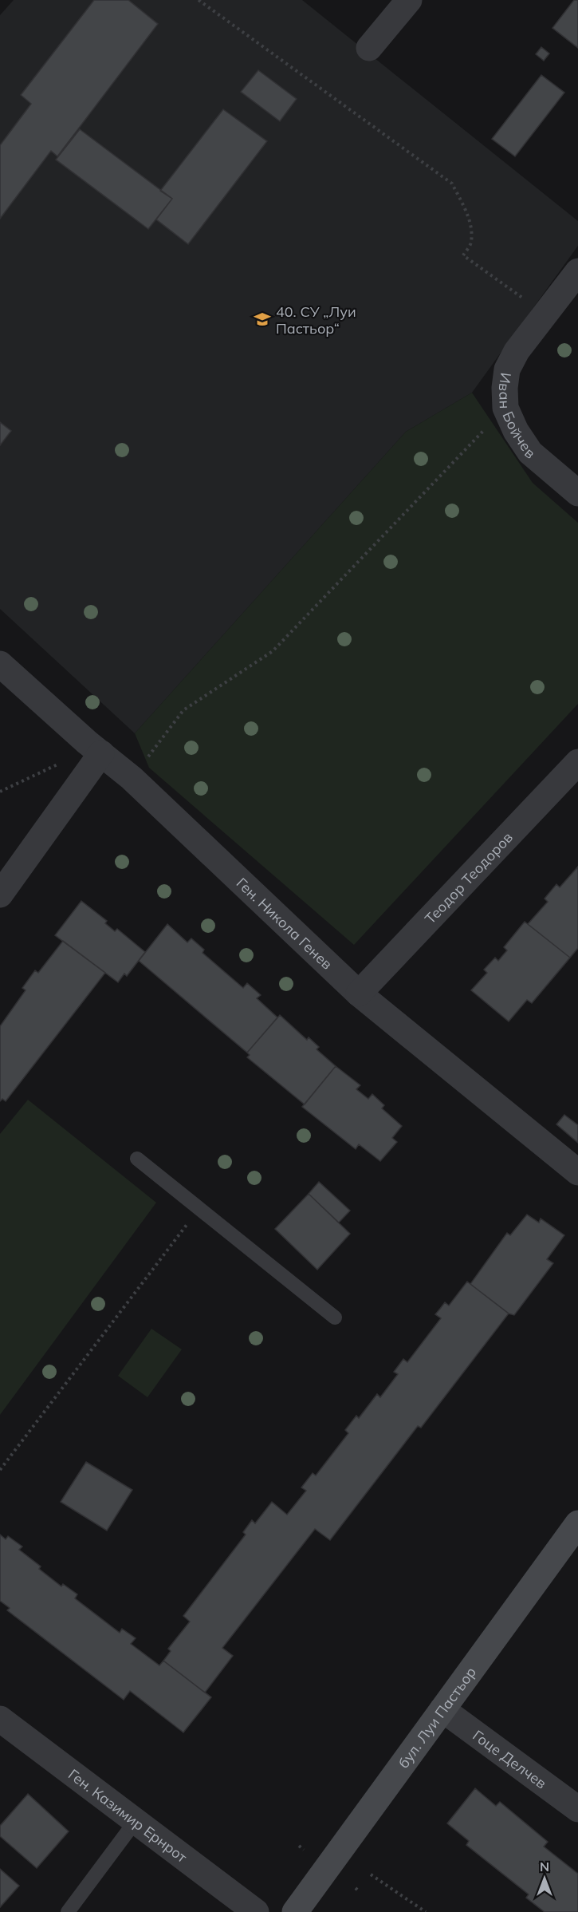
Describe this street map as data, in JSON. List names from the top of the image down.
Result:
{
  "streets": {
    "street": [
      "Иван Бойчев",
      "Теодор Теодоров",
      "Ген. Никола Генев",
      "бул. Луи Пастьор",
      "Гоце Делчев",
      "Ген. Казимир Ернрот"
    ]
  },
  "crossings": [
    ["Теодор Теодоров", "Ген. Никола Генев"],
    ["бул. Луи Пастьор", "Гоце Делчев"]
  ],
  "places": {
    "school or university": ["40. СУ „Луи Пастьор“"]
  },
  "north": "top"
}
